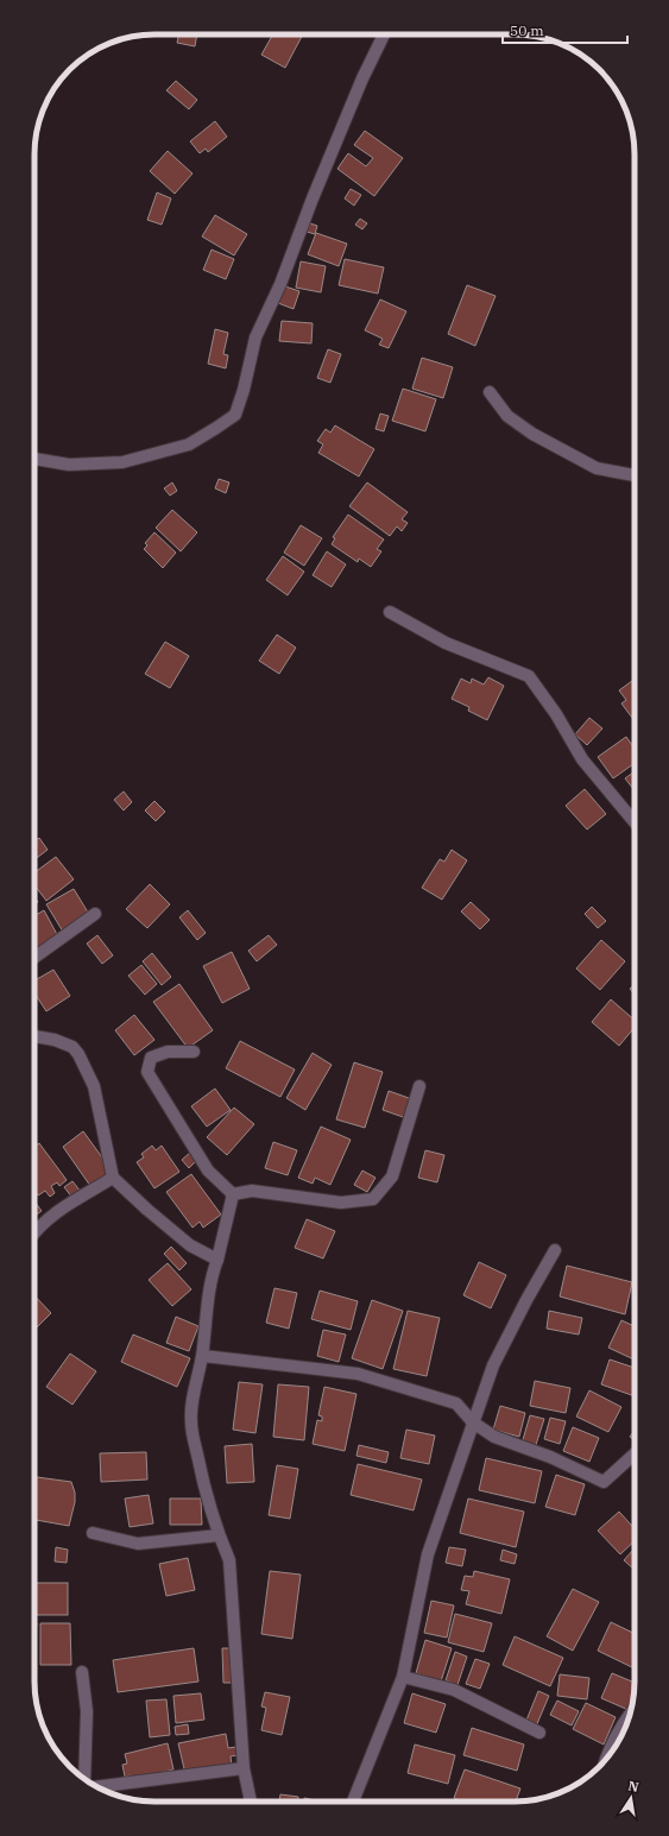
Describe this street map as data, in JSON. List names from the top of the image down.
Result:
{
  "scale_bar": "50 m",
  "north": "top"
}
